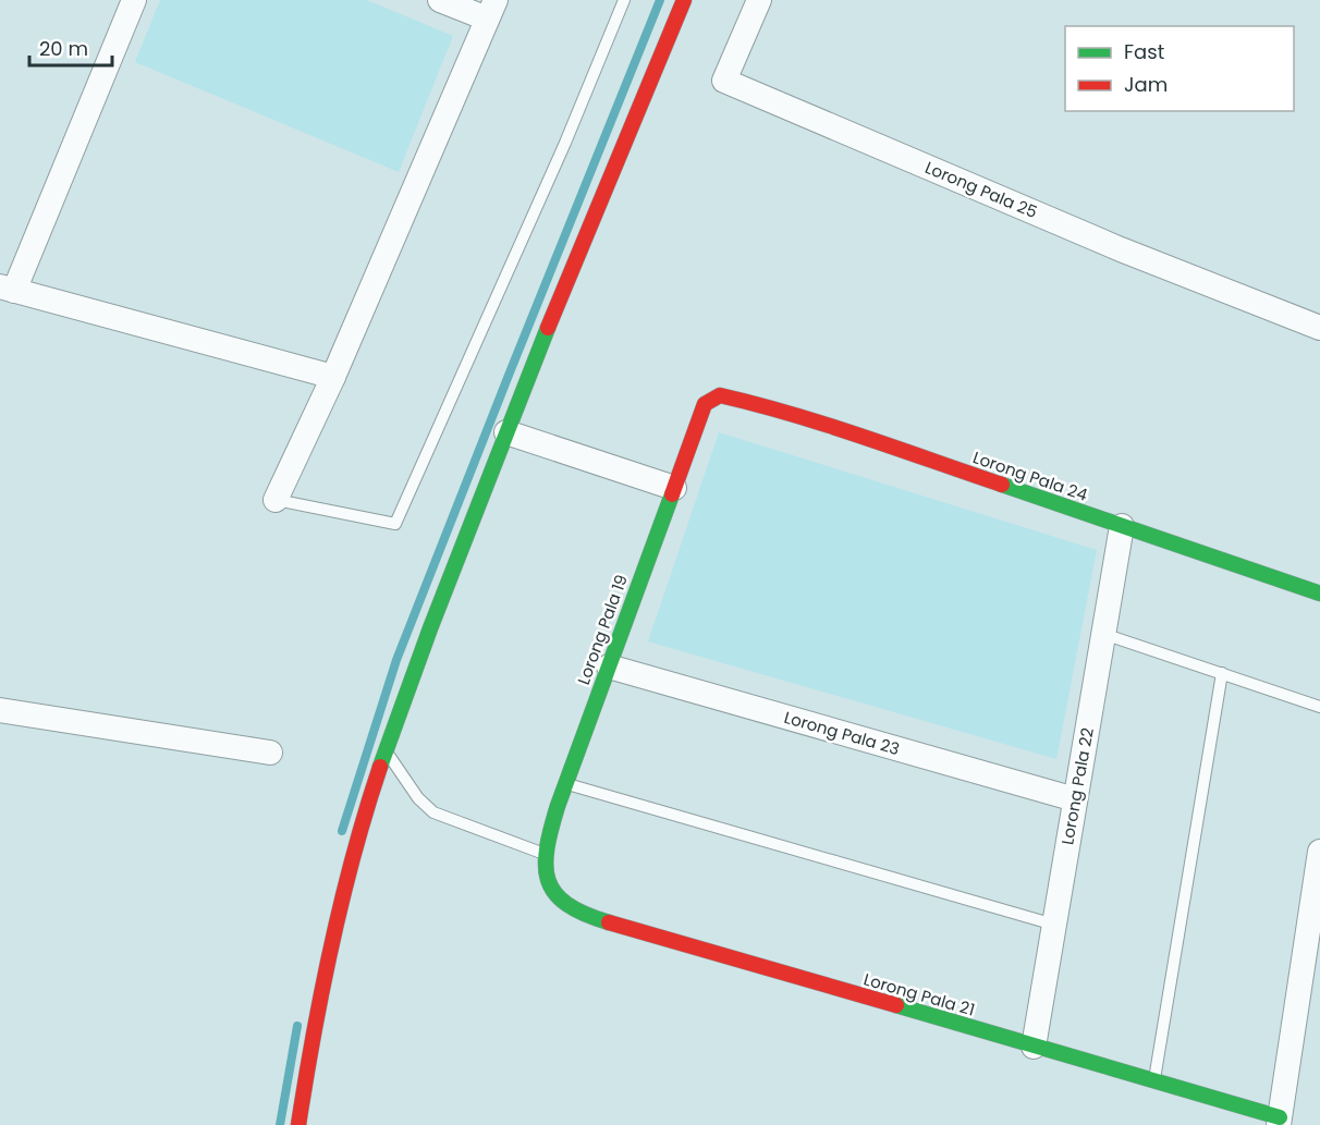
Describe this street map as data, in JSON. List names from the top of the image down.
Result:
{
  "streets": {
    "street": [
      "Lorong Pala 25",
      "Lorong Pala 24",
      "Lorong Pala 19",
      "Lorong Pala 23",
      "Lorong Pala 22",
      "Lorong Pala 21"
    ]
  },
  "crossings": [
    ["Lorong Pala 24", "Lorong Pala 19"],
    ["Lorong Pala 24", "Lorong Pala 22"],
    ["Lorong Pala 19", "Lorong Pala 23"],
    ["Lorong Pala 19", "Lorong Pala 21"],
    ["Lorong Pala 23", "Lorong Pala 22"],
    ["Lorong Pala 22", "Lorong Pala 21"]
  ],
  "legend": ["Fast", "Jam"],
  "scale_bar": "20 m"
}
